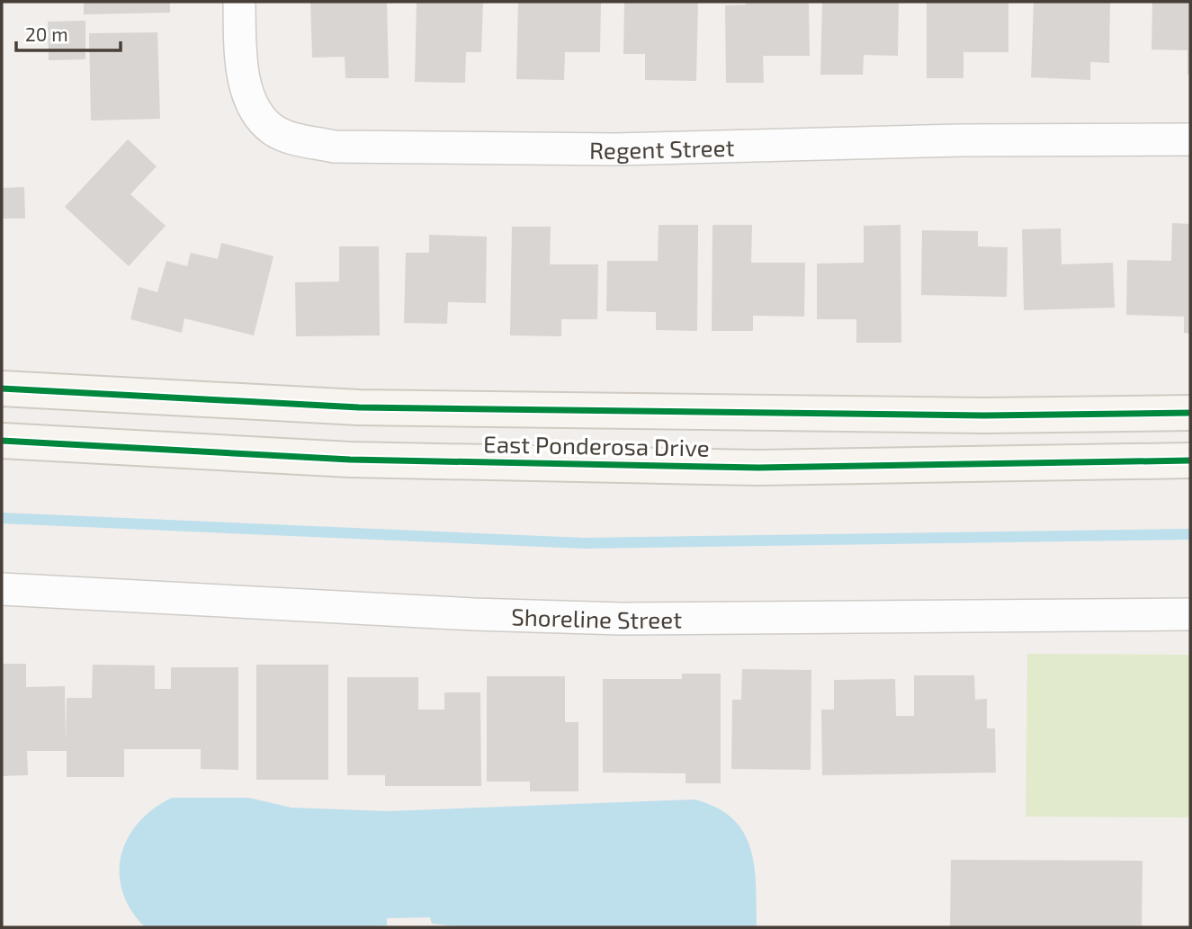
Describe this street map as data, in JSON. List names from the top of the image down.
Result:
{
  "streets": {
    "main road": ["East Ponderosa Drive"],
    "street": ["Regent Street", "Shoreline Street"]
  },
  "scale_bar": "20 m"
}
